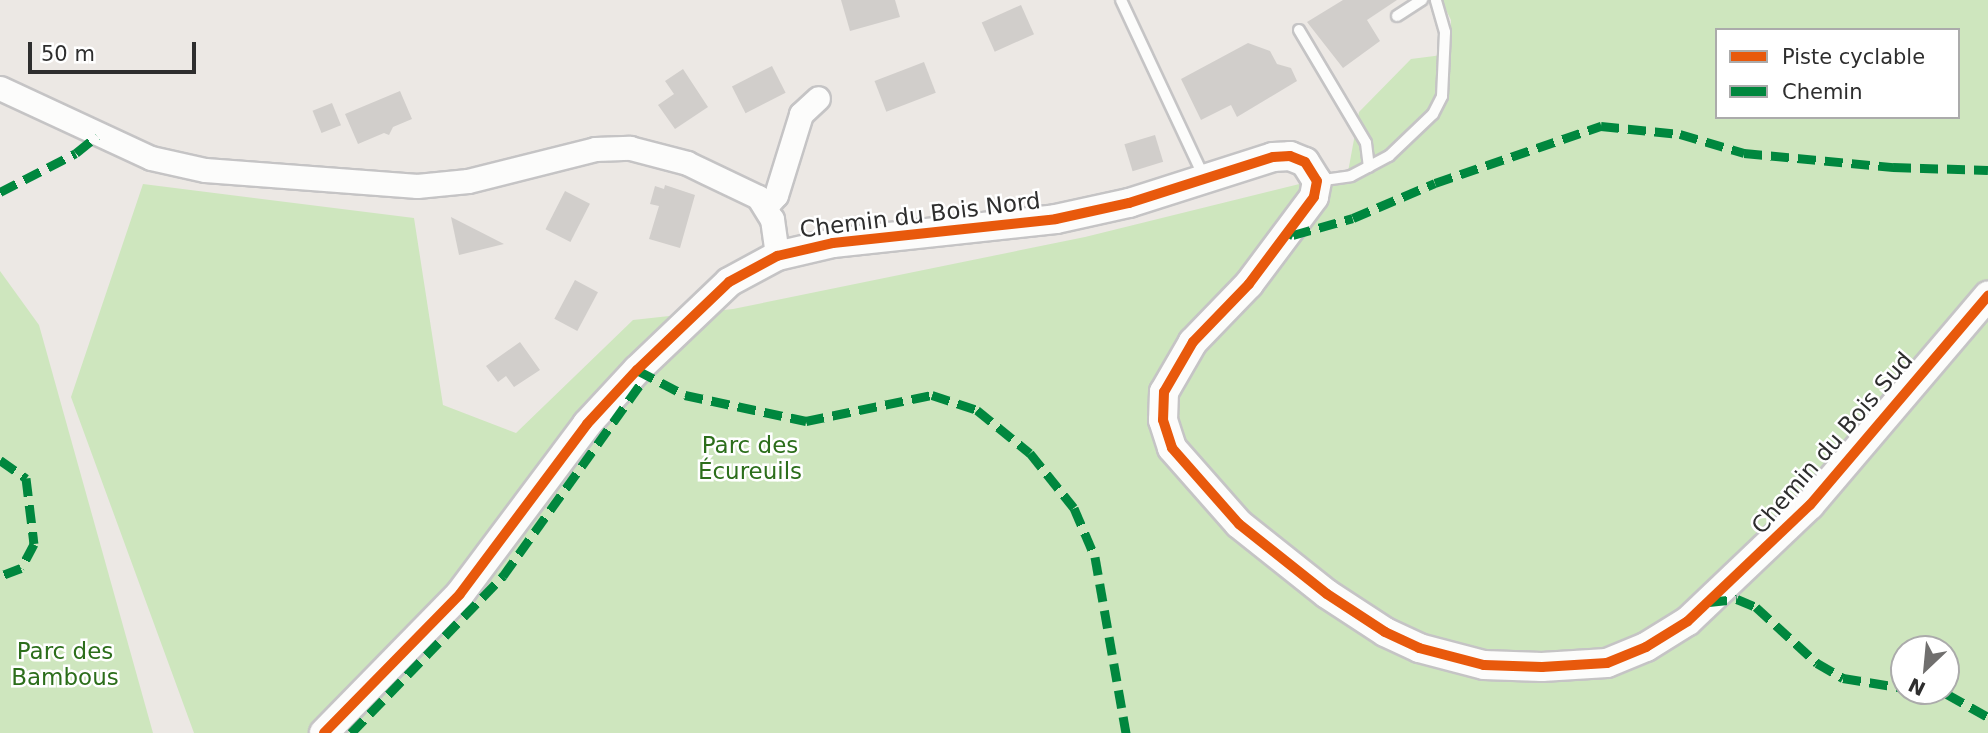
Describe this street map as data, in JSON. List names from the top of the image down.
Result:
{
  "streets": {
    "street": ["Chemin du Bois Nord", "Chemin du Bois Sud"]
  },
  "crossings": [
    ["Chemin du Bois Nord", "Chemin du Bois Sud"]
  ],
  "parks": ["Parc des Écureuils", "Parc des Bambous"],
  "legend": ["Piste cyclable", "Chemin"],
  "scale_bar": "50 m",
  "north": "bottom left"
}
